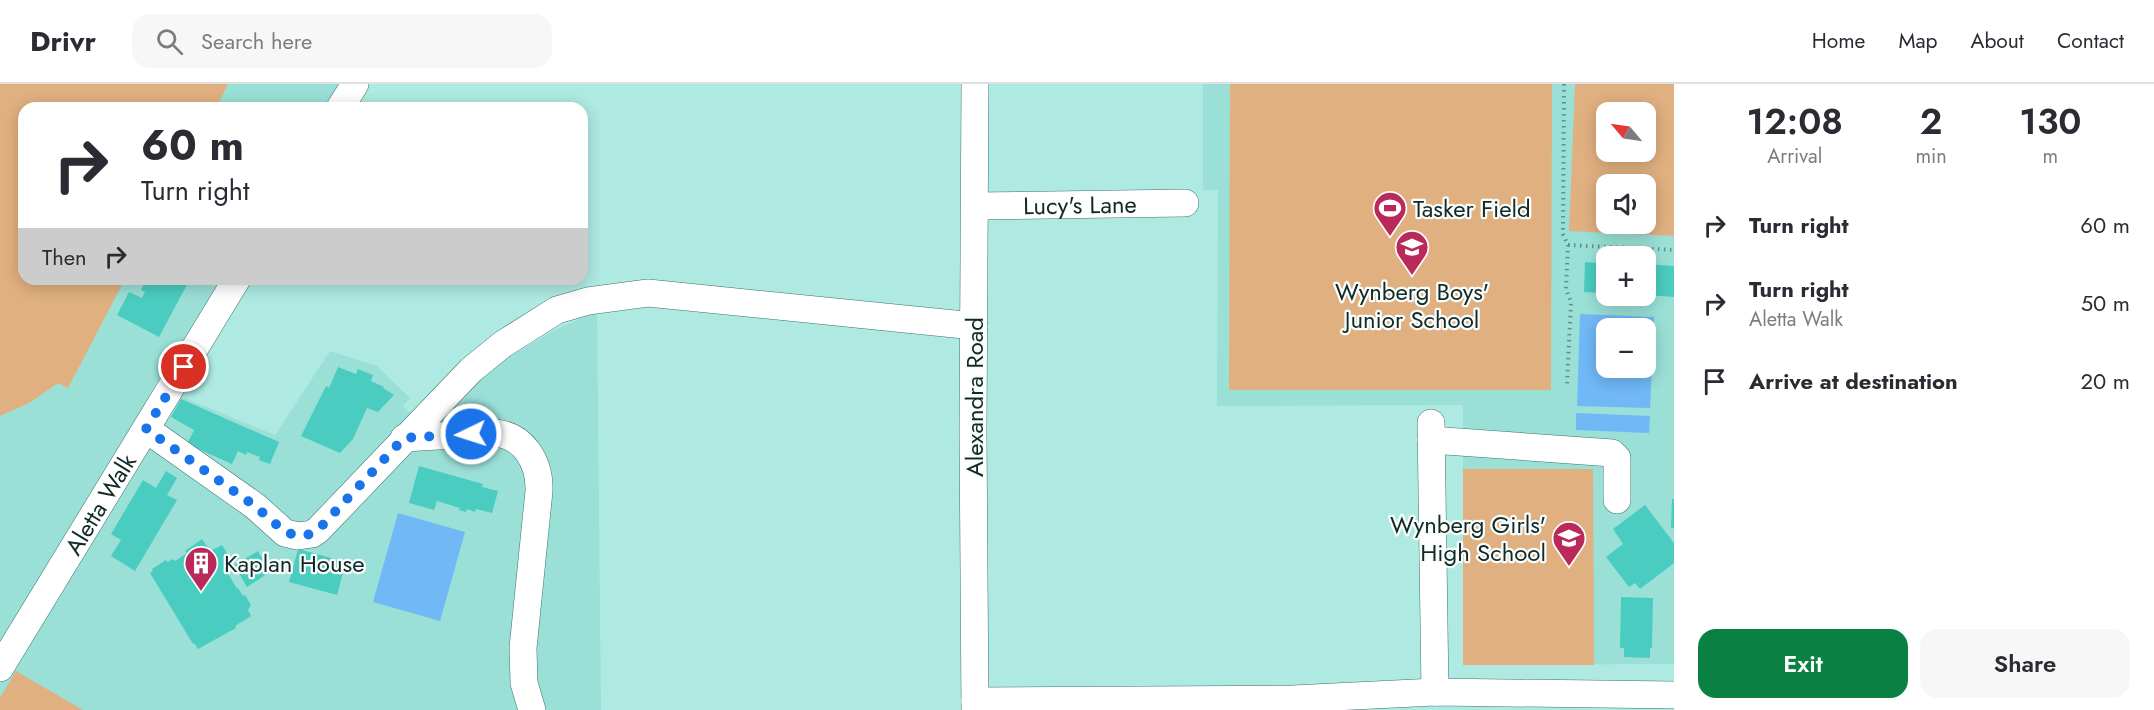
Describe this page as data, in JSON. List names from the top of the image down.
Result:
{
  "streets": {
    "street": ["Lucy's Lane", "Alexandra Road", "Aletta Walk"]
  },
  "crossings": [
    ["Lucy's Lane", "Alexandra Road"]
  ],
  "places": {
    "sports": ["Tasker Field"],
    "school or university": ["Wynberg Boys' Junior School", "Wynberg Girls' High School"],
    "building": ["Kaplan House"]
  },
  "north": "top left",
  "page": {
    "header": "Drivr",
    "search": "Search here",
    "nav": [
      "Home",
      "Map",
      "About",
      "Contact"
    ],
    "eta": [
      "12:08",
      "Arrival",
      "2",
      "min",
      "130",
      "m"
    ],
    "map_buttons": ["+", "−"],
    "turn": ["60 m", "Turn right"],
    "list": [
      {
        "name": "Turn right",
        "value": "60 m"
      },
      {
        "name": "Turn right",
        "note": "Aletta Walk",
        "value": "50 m"
      },
      {
        "name": "Arrive at destination",
        "value": "20 m"
      }
    ],
    "then": "Then",
    "buttons": ["Exit", "Share"]
  }
}
